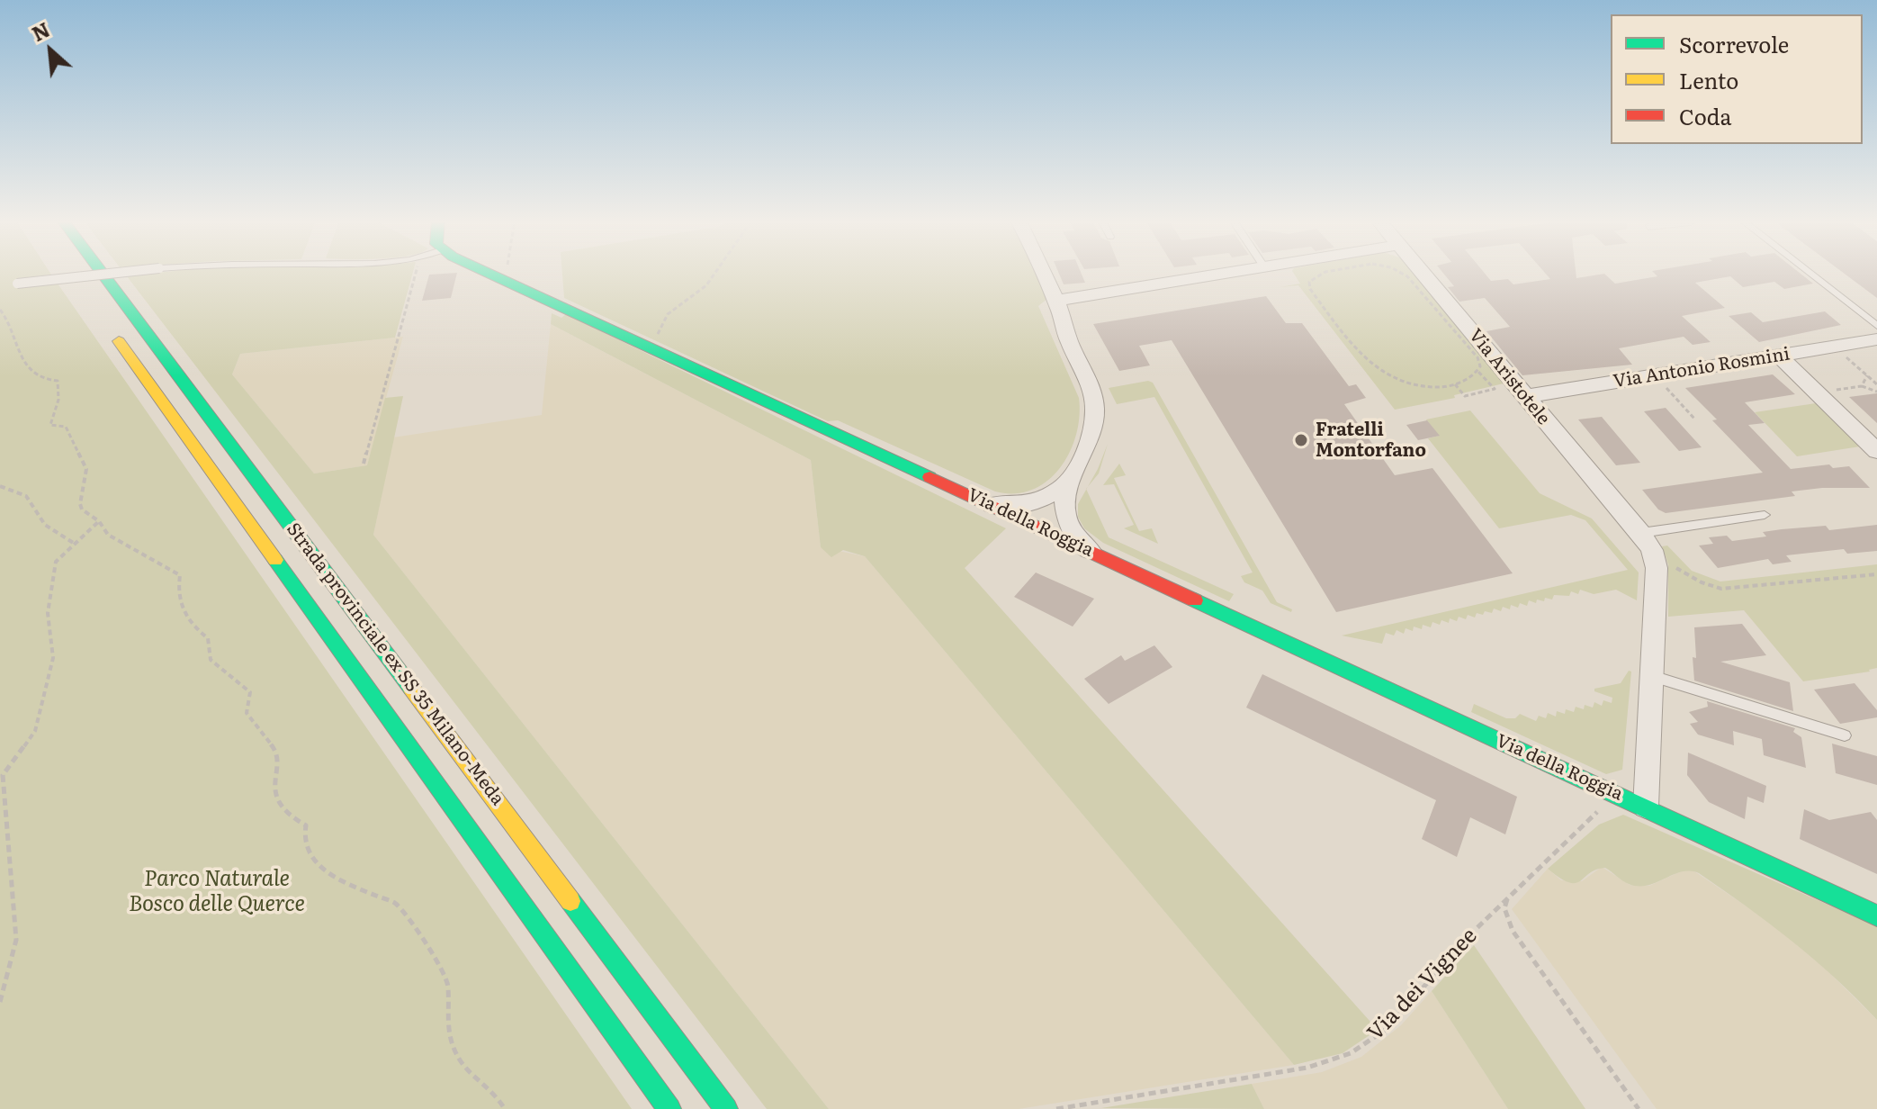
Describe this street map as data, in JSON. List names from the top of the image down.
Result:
{
  "streets": {
    "main road": ["Via della Roggia", "Strada provinciale ex SS 35 Milano-Meda"],
    "street": ["Via Antonio Rosmini", "Via Aristotele"],
    "path": ["Via dei Vignee"]
  },
  "crossings": [
    ["Via Antonio Rosmini", "Via Aristotele"],
    ["Via Aristotele", "Via della Roggia"],
    ["Via della Roggia", "Via dei Vignee"]
  ],
  "parks": ["Parco Naturale Bosco delle Querce"],
  "places": ["Fratelli Montorfano"],
  "legend": ["Scorrevole", "Lento", "Coda"],
  "north": "top left"
}
